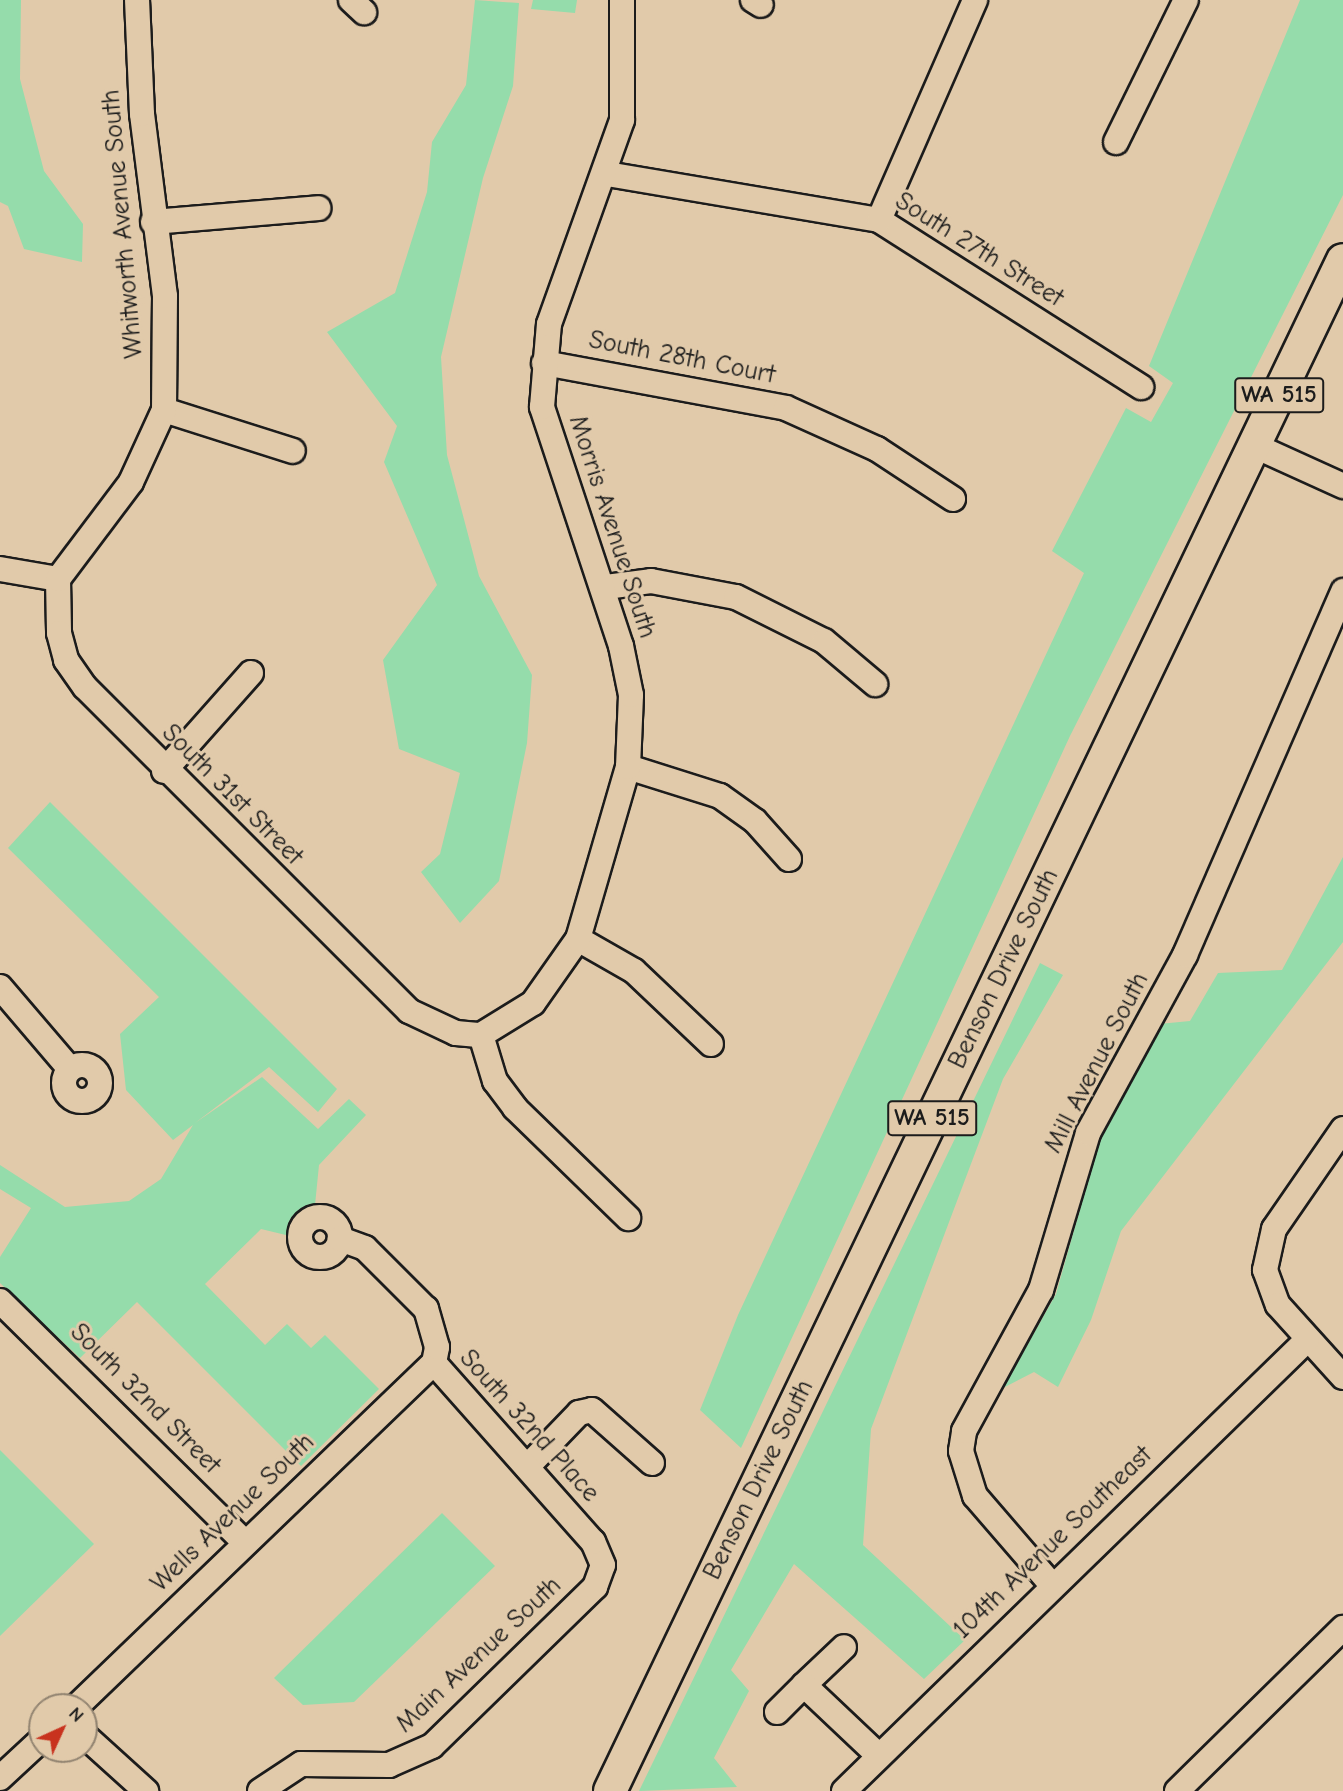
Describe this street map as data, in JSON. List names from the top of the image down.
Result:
{
  "streets": {
    "main road": ["WA 515", "Benson Drive South"],
    "street": [
      "Whitworth Avenue South",
      "South 27th Street",
      "South 28th Court",
      "Morris Avenue South",
      "South 31st Street",
      "Mill Avenue South",
      "South 32nd Street",
      "South 32nd Place",
      "Wells Avenue South",
      "104th Avenue Southeast",
      "Main Avenue South"
    ]
  },
  "crossings": [
    ["Whitworth Avenue South", "South 31st Street"],
    ["South 27th Street", "Morris Avenue South"],
    ["South 28th Court", "Morris Avenue South"],
    ["Morris Avenue South", "South 31st Street"],
    ["Mill Avenue South", "104th Avenue Southeast"],
    ["South 32nd Street", "Wells Avenue South"],
    ["South 32nd Place", "Wells Avenue South"],
    ["South 32nd Place", "Main Avenue South"]
  ],
  "north": "top right"
}
